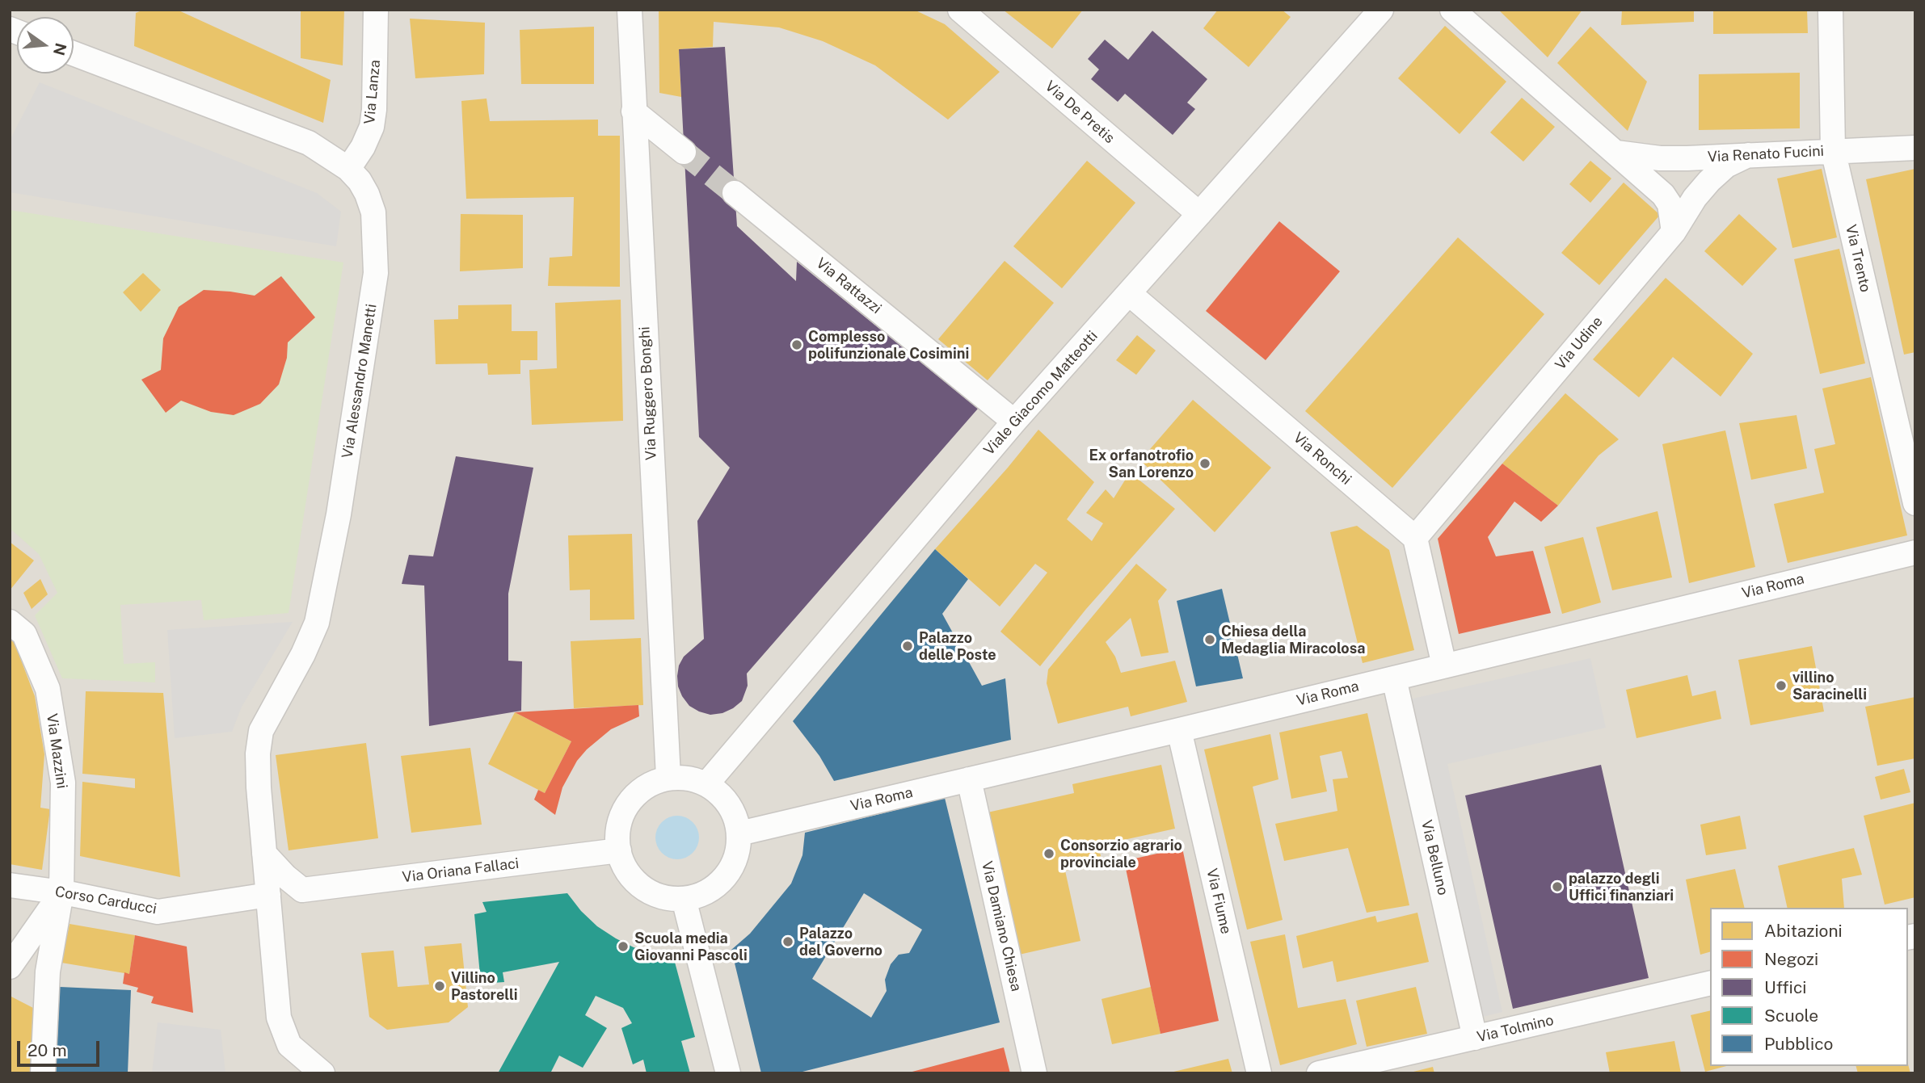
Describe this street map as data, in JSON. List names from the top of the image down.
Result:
{
  "streets": {
    "street": [
      "Via Lanza",
      "Via De Pretis",
      "Via Renato Fucini",
      "Via Trento",
      "Via Rattazzi",
      "Via Udine",
      "Via Alessandro Manetti",
      "Via Ruggero Bonghi",
      "Viale Giacomo Matteotti",
      "Via Ronchi",
      "Via Roma",
      "Via Mazzini",
      "Via Belluno",
      "Via Oriana Fallaci",
      "Corso Carducci",
      "Via Fiume",
      "Via Damiano Chiesa",
      "Via Tolmino"
    ]
  },
  "crossings": [
    ["Via Lanza", "Via Alessandro Manetti"],
    ["Via De Pretis", "Viale Giacomo Matteotti"],
    ["Via Renato Fucini", "Via Trento"],
    ["Via Renato Fucini", "Via Udine"],
    ["Via Rattazzi", "Viale Giacomo Matteotti"],
    ["Via Udine", "Via Ronchi"],
    ["Via Alessandro Manetti", "Corso Carducci"],
    ["Via Ruggero Bonghi", "Viale Giacomo Matteotti"],
    ["Via Ruggero Bonghi", "Via Roma"],
    ["Via Ruggero Bonghi", "Via Oriana Fallaci"],
    ["Viale Giacomo Matteotti", "Via Ronchi"],
    ["Viale Giacomo Matteotti", "Via Roma"],
    ["Viale Giacomo Matteotti", "Via Oriana Fallaci"],
    ["Via Roma", "Via Belluno"],
    ["Via Roma", "Via Oriana Fallaci"],
    ["Via Roma", "Via Fiume"],
    ["Via Roma", "Via Damiano Chiesa"],
    ["Via Mazzini", "Corso Carducci"],
    ["Via Belluno", "Via Tolmino"]
  ],
  "places": [
    "Complesso polifunzionale Cosimini",
    "Ex orfanotrofio San Lorenzo",
    "Chiesa della Medaglia Miracolosa",
    "Palazzo delle Poste",
    "villino Saracinelli",
    "Consorzio agrario provinciale",
    "palazzo degli Uffici finanziari",
    "Palazzo del Governo",
    "Scuola media Giovanni Pascoli",
    "Villino Pastorelli"
  ],
  "legend": [
    "Abitazioni",
    "Negozi",
    "Uffici",
    "Scuole",
    "Pubblico"
  ],
  "scale_bar": "20 m",
  "north": "right"
}
